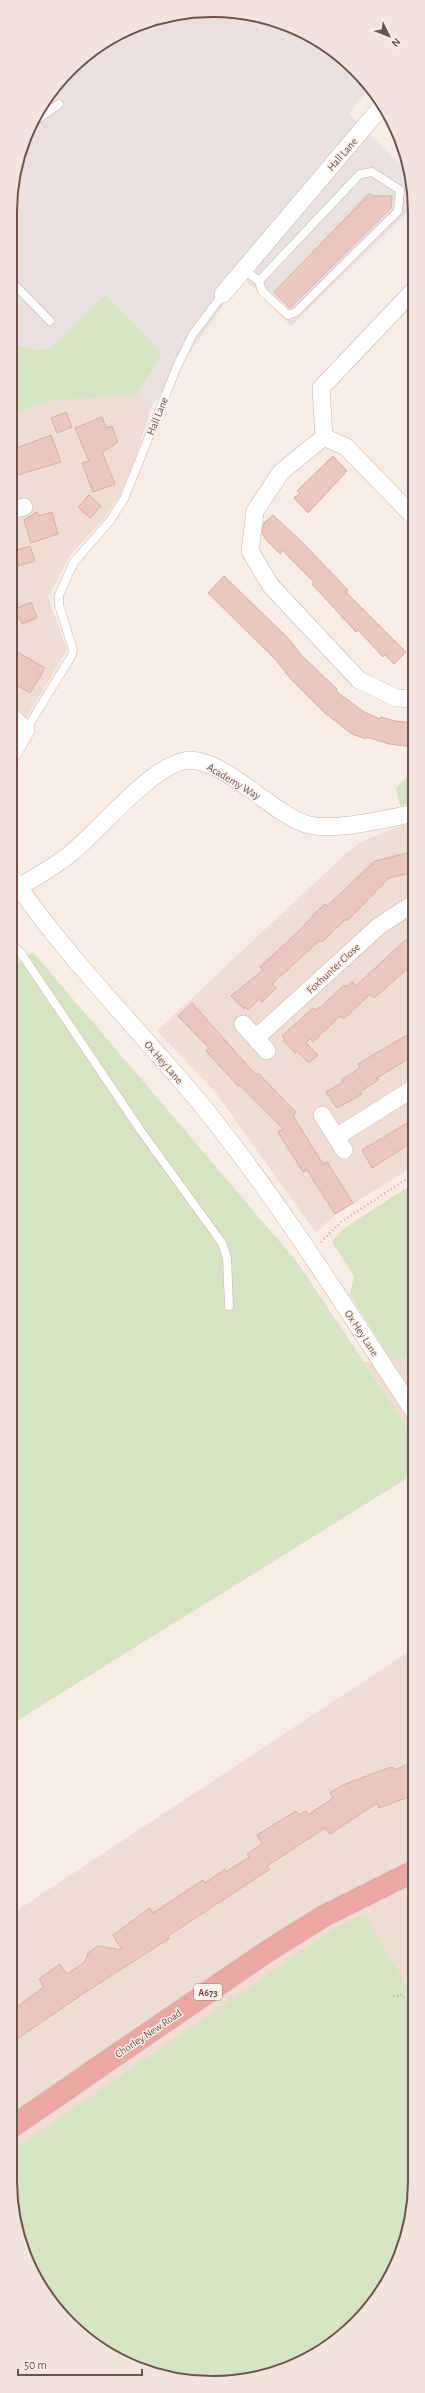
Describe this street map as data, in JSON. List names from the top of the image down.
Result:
{
  "streets": {
    "highway": ["A673", "Chorley New Road"],
    "street": [
      "Hall Lane",
      "Academy Way",
      "Foxhunter Close",
      "Ox Hey Lane"
    ]
  },
  "scale_bar": "50 m",
  "north": "bottom right"
}
